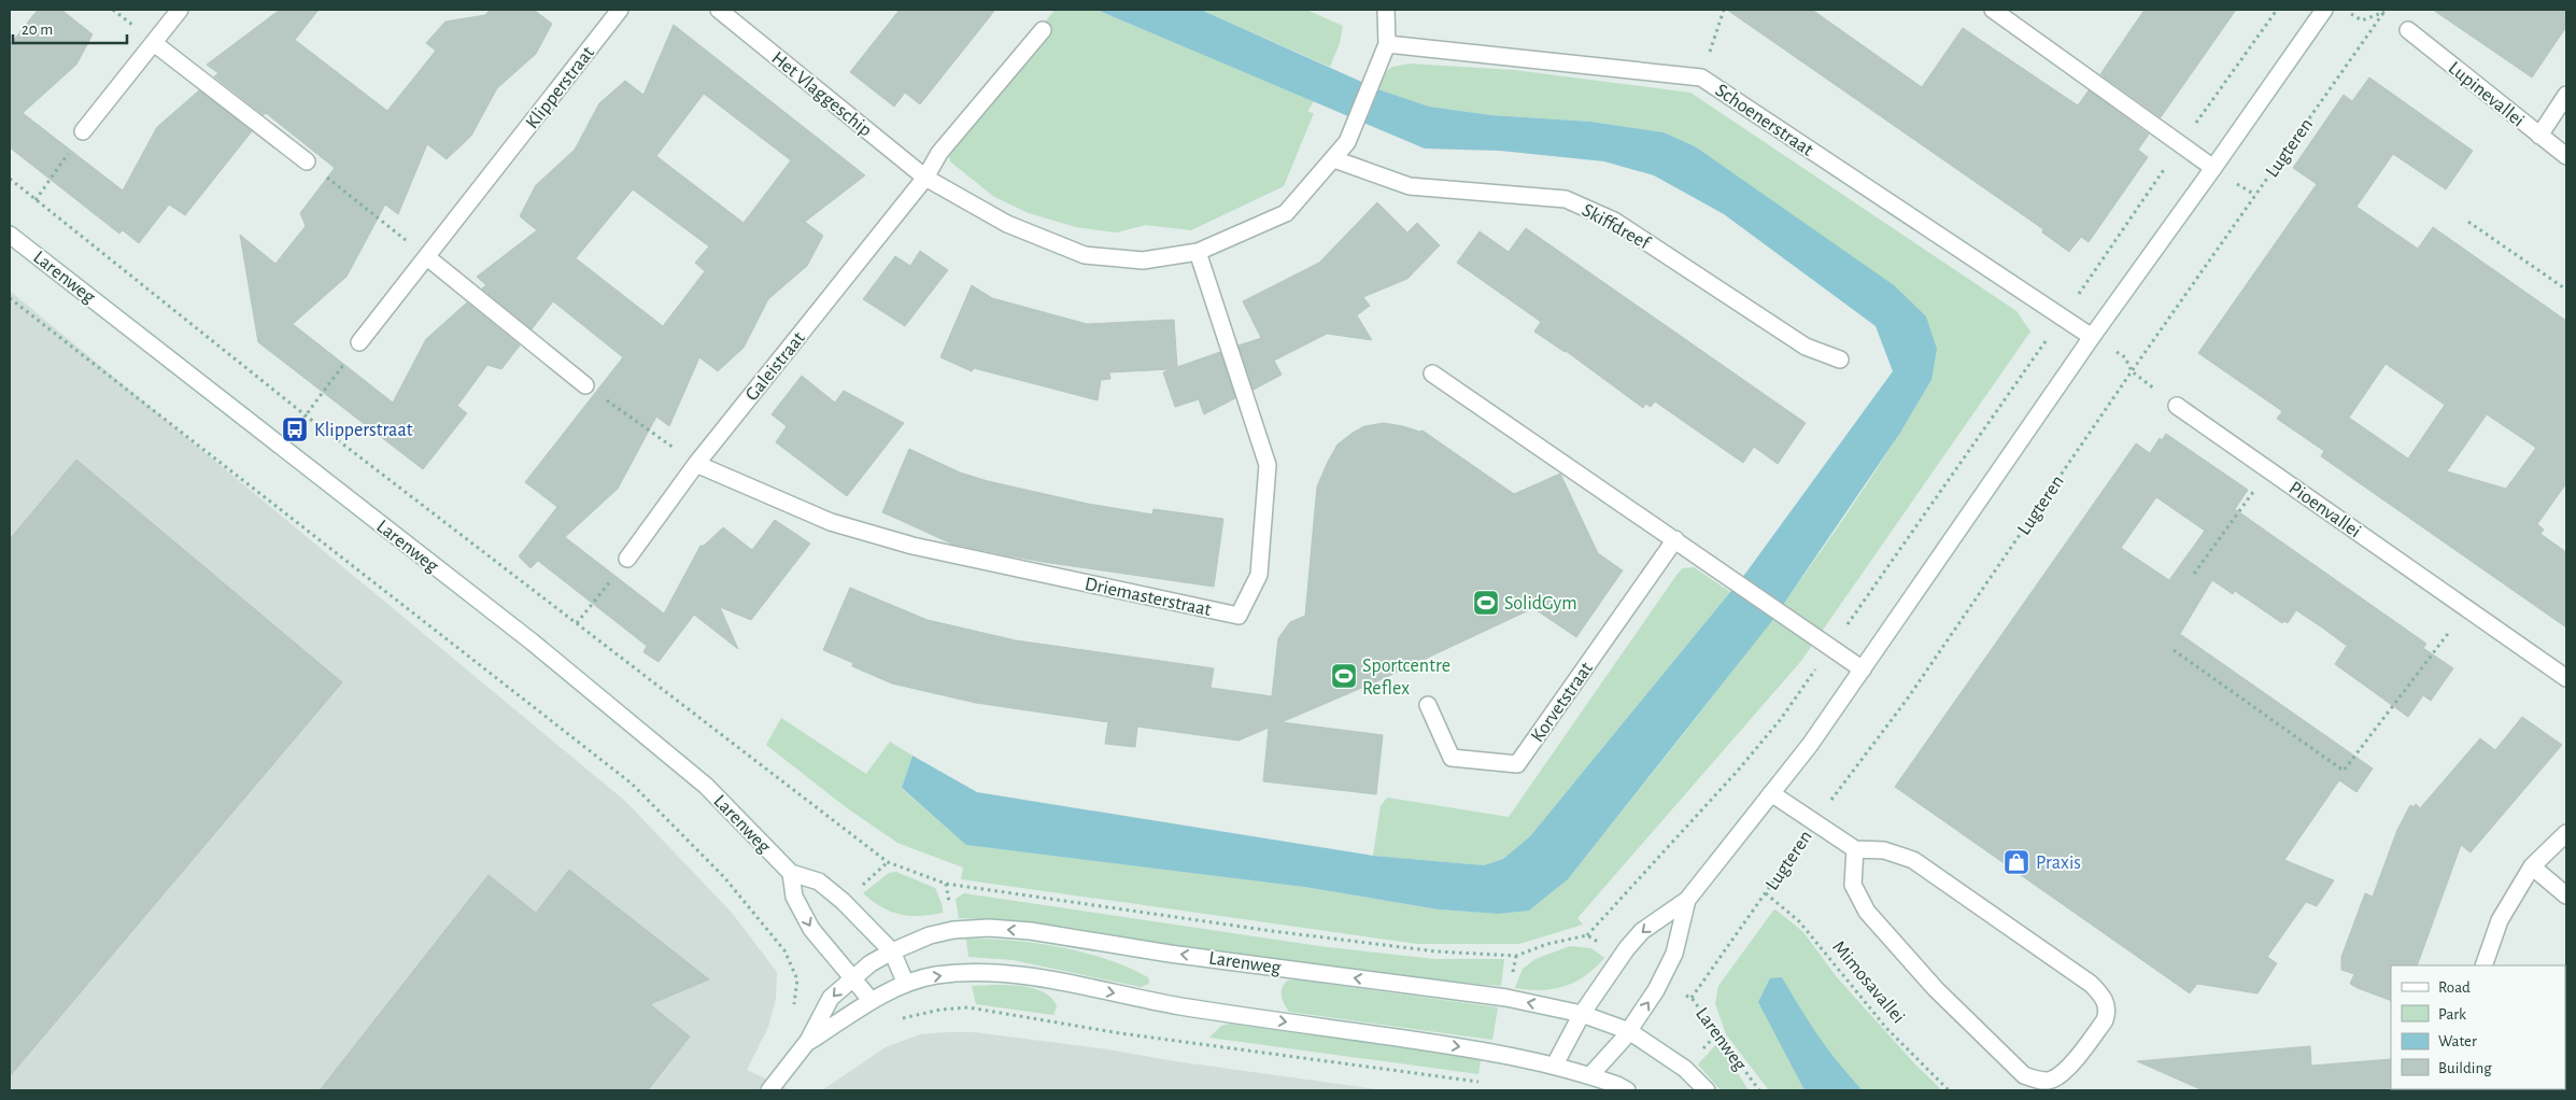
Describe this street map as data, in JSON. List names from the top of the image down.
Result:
{
  "streets": {
    "street": [
      "Klipperstraat",
      "Het Vlaggeschip",
      "Lupinevallei",
      "Schoenerstraat",
      "Skiffdreef",
      "Larenweg",
      "Galeistraat",
      "Pioenvallei",
      "Driemasterstraat",
      "Korvetstraat"
    ],
    "path": ["Lugteren", "Mimosavallei"]
  },
  "crossings": [
    ["Het Vlaggeschip", "Schoenerstraat"],
    ["Het Vlaggeschip", "Skiffdreef"],
    ["Het Vlaggeschip", "Galeistraat"],
    ["Het Vlaggeschip", "Driemasterstraat"],
    ["Lugteren", "Larenweg"],
    ["Lugteren", "Mimosavallei"],
    ["Galeistraat", "Driemasterstraat"]
  ],
  "places": {
    "bus stop": ["Klipperstraat"],
    "sports": ["SolidGym", "Sportcentre Reflex"],
    "shop": ["Praxis"]
  },
  "legend": [
    "Road",
    "Park",
    "Water",
    "Building"
  ],
  "scale_bar": "20 m"
}
